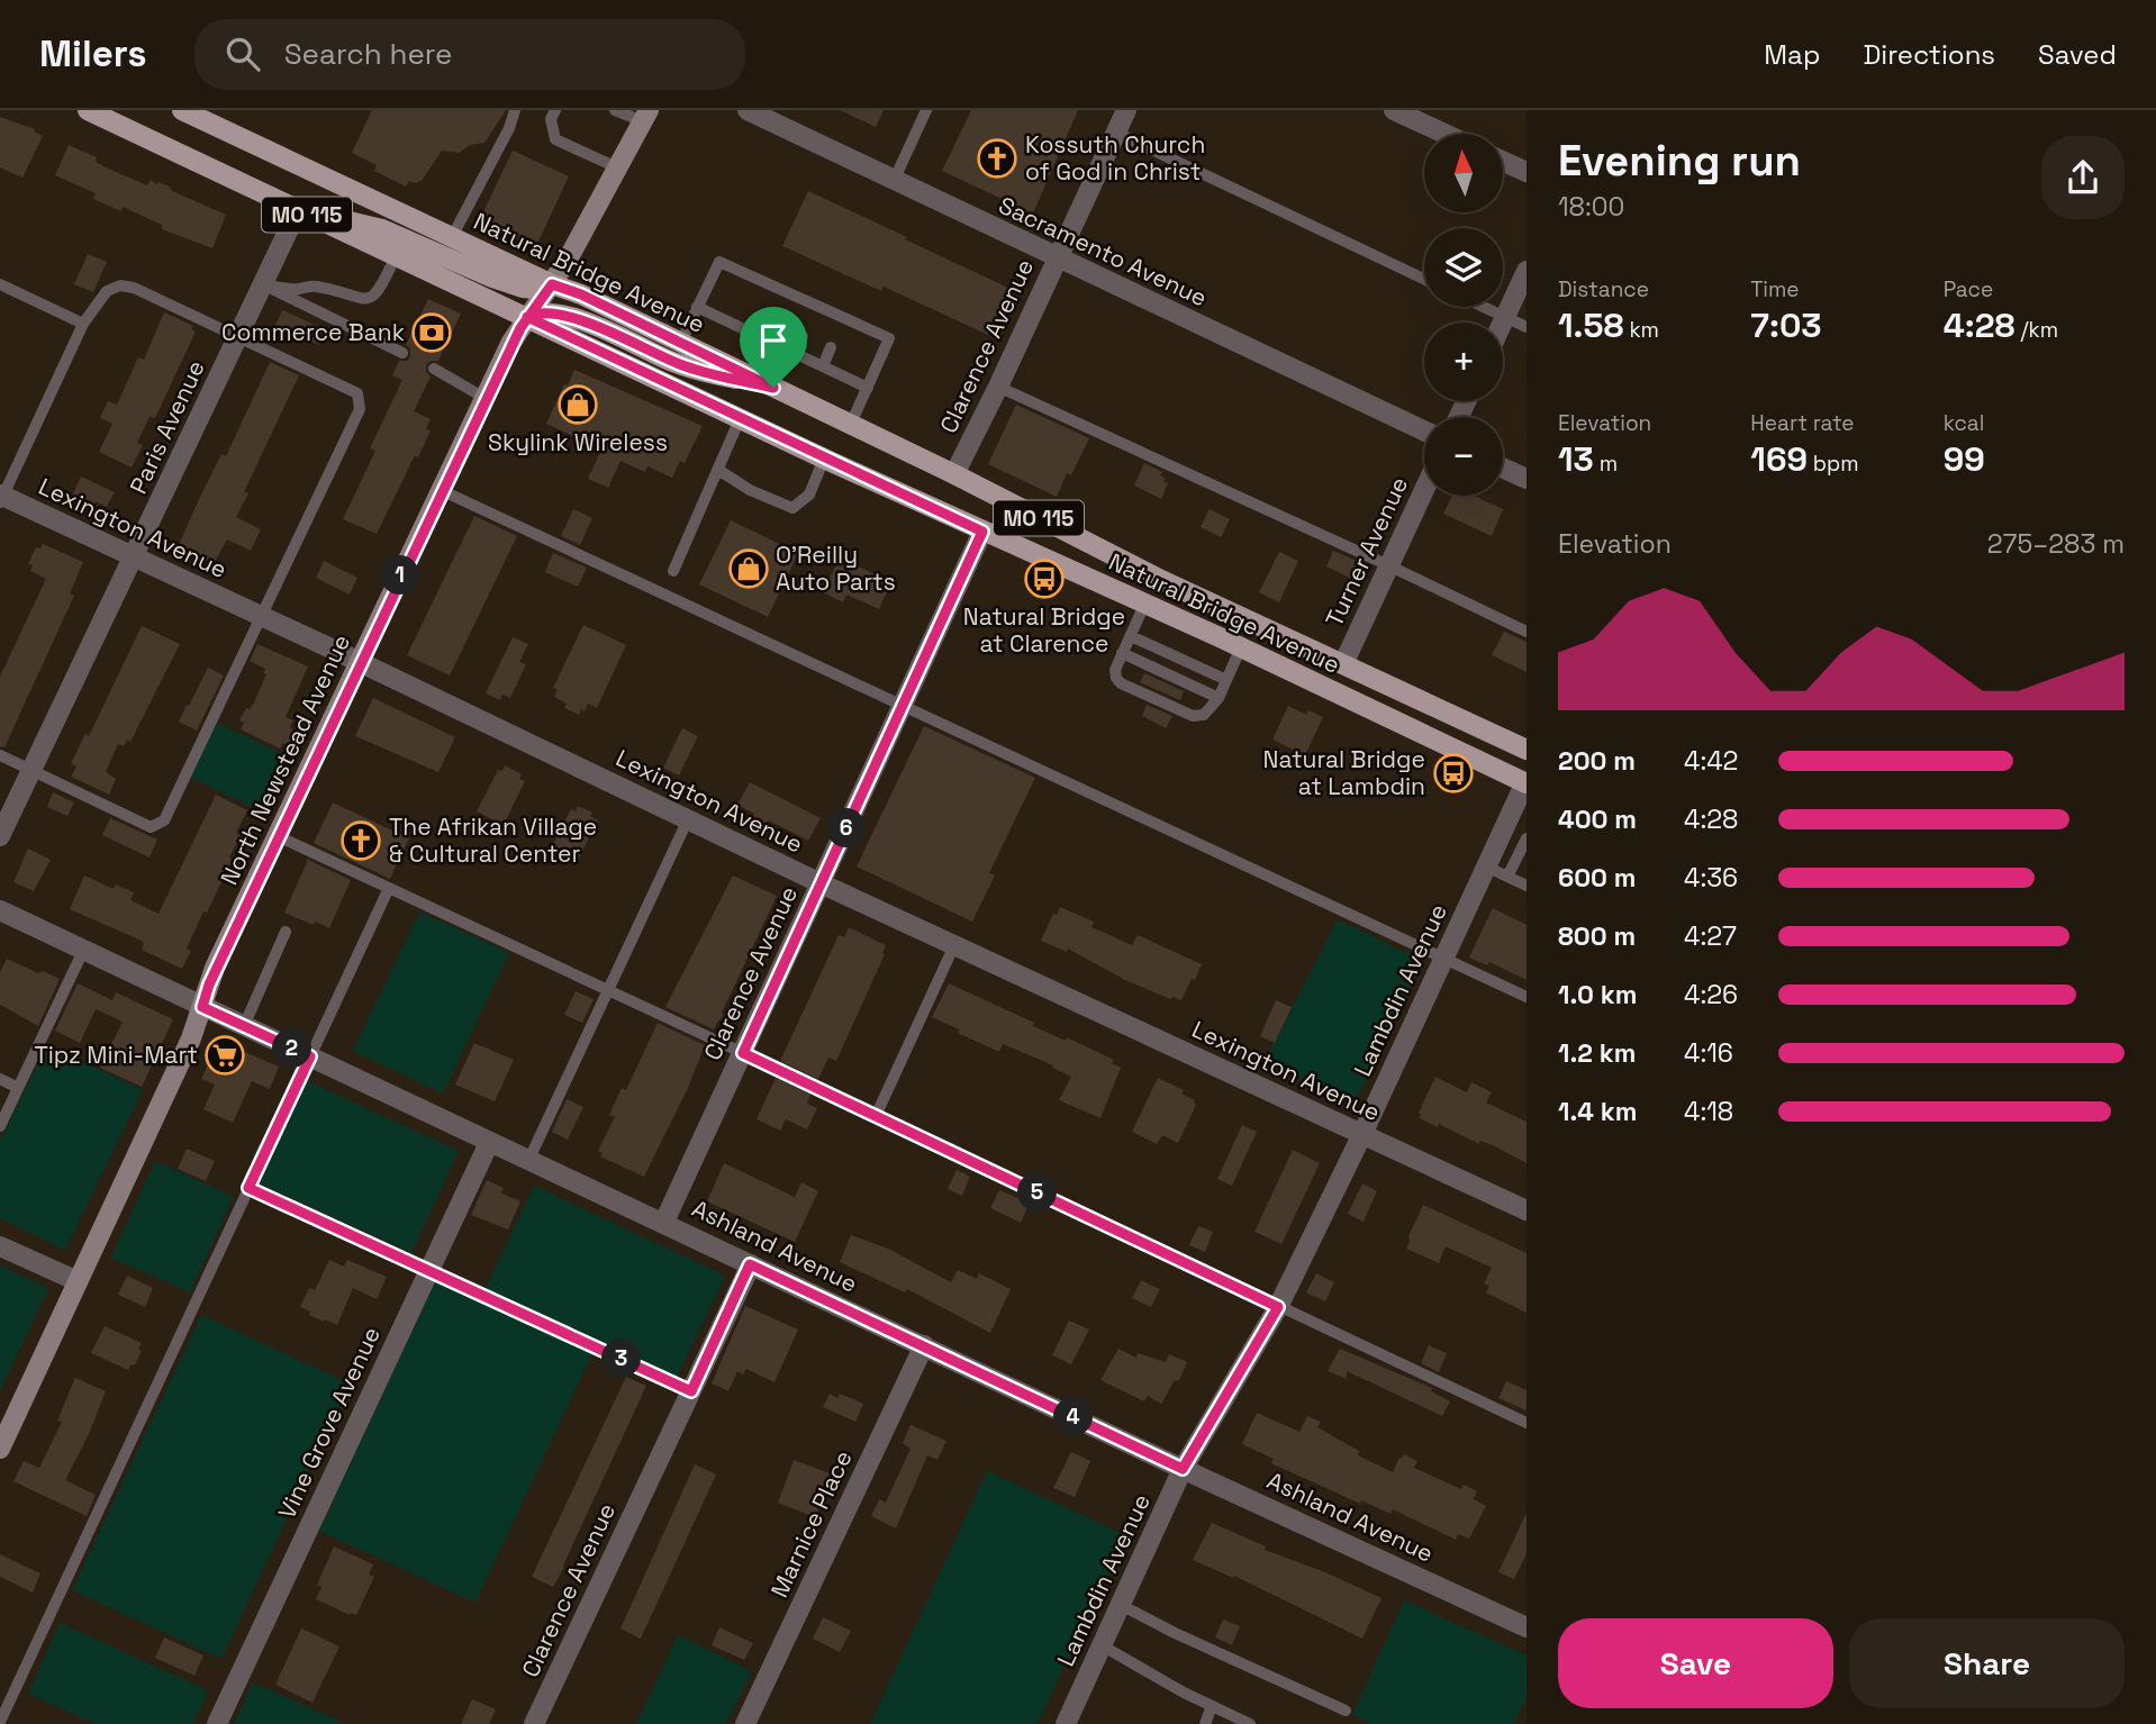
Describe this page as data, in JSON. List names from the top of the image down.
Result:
{
  "streets": {
    "main road": ["MO 115", "Natural Bridge Avenue"],
    "street": [
      "Sacramento Avenue",
      "Clarence Avenue",
      "Paris Avenue",
      "Lexington Avenue",
      "Turner Avenue",
      "North Newstead Avenue",
      "Lambdin Avenue",
      "Ashland Avenue",
      "Vine Grove Avenue",
      "Marnice Place"
    ]
  },
  "crossings": [
    ["Sacramento Avenue", "Clarence Avenue"],
    ["Natural Bridge Avenue", "Clarence Avenue"],
    ["Natural Bridge Avenue", "Paris Avenue"],
    ["Natural Bridge Avenue", "Turner Avenue"],
    ["Natural Bridge Avenue", "North Newstead Avenue"],
    ["Natural Bridge Avenue", "Lambdin Avenue"],
    ["Clarence Avenue", "Lexington Avenue"],
    ["Clarence Avenue", "Ashland Avenue"],
    ["Paris Avenue", "Lexington Avenue"],
    ["Lexington Avenue", "North Newstead Avenue"],
    ["Lexington Avenue", "Lambdin Avenue"],
    ["North Newstead Avenue", "Ashland Avenue"],
    ["Lambdin Avenue", "Ashland Avenue"],
    ["Ashland Avenue", "Vine Grove Avenue"],
    ["Ashland Avenue", "Marnice Place"]
  ],
  "places": {
    "church": ["Kossuth Church of God in Christ", "The Afrikan Village & Cultural Center"],
    "bank": ["Commerce Bank"],
    "shop": ["Skylink Wireless", "O'Reilly Auto Parts"],
    "bus stop": ["Natural Bridge at Clarence", "Natural Bridge at Lambdin"],
    "supermarket": ["Tipz Mini-Mart"]
  },
  "north": "top",
  "page": {
    "header": "Milers",
    "search": "Search here",
    "nav": ["Map", "Directions", "Saved"],
    "heading": ["Evening run", "18:00"],
    "map_buttons": ["+", "−"],
    "stats": [
      ["Distance", "1.58 km"],
      ["Time", "7:03"],
      ["Pace", "4:28 /km"],
      ["Elevation", "13 m"],
      ["Heart rate", "169 bpm"],
      ["kcal", "99"]
    ],
    "chart": ["Elevation", "275–283 m"],
    "pins": [
      "1",
      "6",
      "2",
      "5",
      "3",
      "4"
    ],
    "list": [
      {
        "name": "200 m",
        "note": "4:42"
      },
      {
        "name": "400 m",
        "note": "4:28"
      },
      {
        "name": "600 m",
        "note": "4:36"
      },
      {
        "name": "800 m",
        "note": "4:27"
      },
      {
        "name": "1.0 km",
        "note": "4:26"
      },
      {
        "name": "1.2 km",
        "note": "4:16"
      },
      {
        "name": "1.4 km",
        "note": "4:18"
      }
    ],
    "buttons": ["Save", "Share"]
  }
}
